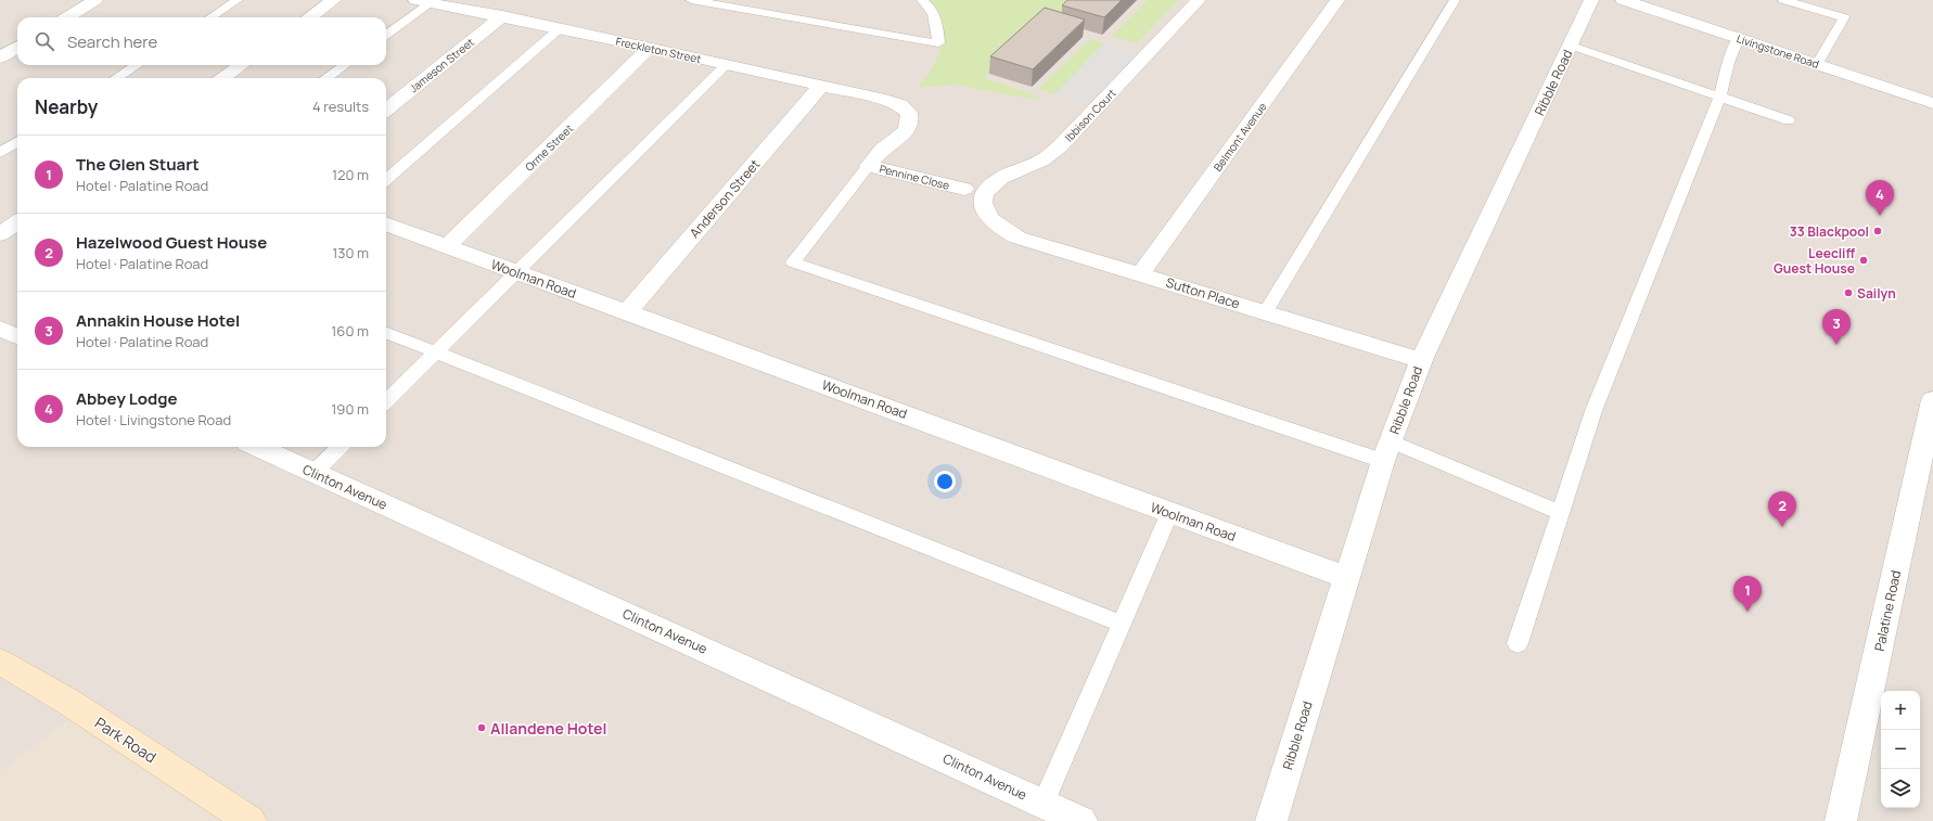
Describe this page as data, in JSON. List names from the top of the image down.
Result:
{
  "streets": {
    "main road": ["Park Road"],
    "street": [
      "Freckleton Street",
      "Livingstone Road",
      "Jameson Street",
      "Ribble Road",
      "Ibbison Court",
      "Belmont Avenue",
      "Orme Street",
      "Pennine Close",
      "Anderson Street",
      "Woolman Road",
      "Sutton Place",
      "Clinton Avenue",
      "Palatine Road"
    ]
  },
  "crossings": [
    ["Freckleton Street", "Jameson Street"],
    ["Freckleton Street", "Orme Street"],
    ["Freckleton Street", "Pennine Close"],
    ["Freckleton Street", "Anderson Street"],
    ["Ribble Road", "Woolman Road"],
    ["Ribble Road", "Sutton Place"],
    ["Ibbison Court", "Sutton Place"],
    ["Belmont Avenue", "Sutton Place"],
    ["Orme Street", "Woolman Road"],
    ["Anderson Street", "Woolman Road"]
  ],
  "places": [
    "33 Blackpool",
    "Leecliff Guest House",
    "Sailyn",
    "Allandene Hotel"
  ],
  "page": {
    "search": "Search here",
    "heading": ["Nearby", "4 results"],
    "list": [
      {
        "mark": "1",
        "name": "The Glen Stuart",
        "note": "Hotel · Palatine Road",
        "value": "120 m"
      },
      {
        "mark": "2",
        "name": "Hazelwood Guest House",
        "note": "Hotel · Palatine Road",
        "value": "130 m"
      },
      {
        "mark": "3",
        "name": "Annakin House Hotel",
        "note": "Hotel · Palatine Road",
        "value": "160 m"
      },
      {
        "mark": "4",
        "name": "Abbey Lodge",
        "note": "Hotel · Livingstone Road",
        "value": "190 m"
      }
    ],
    "pins": [
      "4",
      "3",
      "2",
      "1"
    ],
    "map_buttons": ["+", "−"]
  }
}
